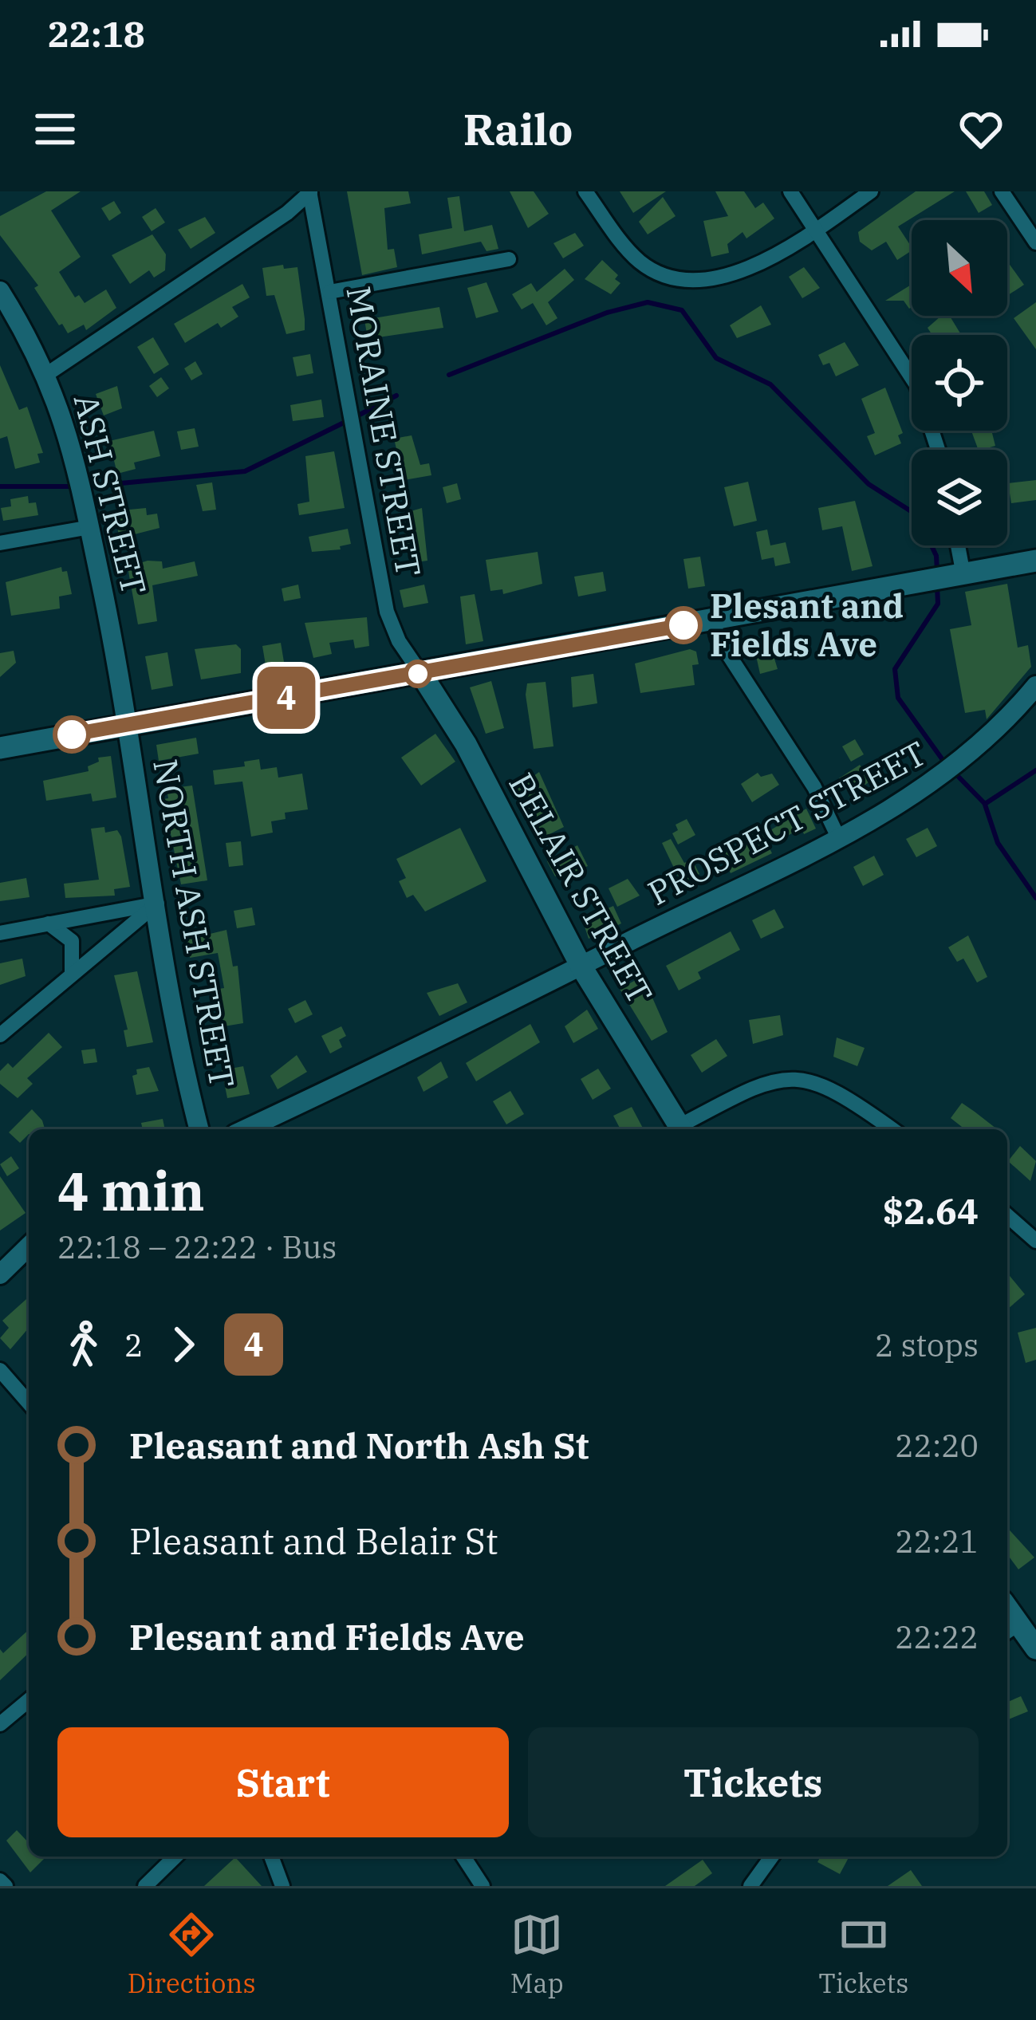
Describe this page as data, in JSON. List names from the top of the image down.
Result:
{
  "streets": {
    "main road": ["BELAIR STREET"],
    "street": [
      "MORAINE STREET",
      "ASH STREET",
      "PROSPECT STREET",
      "NORTH ASH STREET"
    ]
  },
  "crossings": [
    ["MORAINE STREET", "BELAIR STREET"],
    ["ASH STREET", "NORTH ASH STREET"],
    ["PROSPECT STREET", "BELAIR STREET"]
  ],
  "places": ["Plesant and Fields Ave"],
  "lines": ["bus line 4"],
  "north": "bottom right",
  "page": {
    "status": "22:18",
    "header": "Railo",
    "on_map": "4",
    "heading": ["4 min", "22:18 – 22:22 · Bus", "$2.64"],
    "legs": ["2", "4", "2 stops"],
    "list": [
      {
        "name": "Pleasant and North Ash St",
        "value": "22:20"
      },
      {
        "name": "Pleasant and Belair St",
        "value": "22:21"
      },
      {
        "name": "Plesant and Fields Ave",
        "value": "22:22"
      }
    ],
    "buttons": ["Start", "Tickets"],
    "tabs": ["Directions", "Map", "Tickets"]
  }
}
